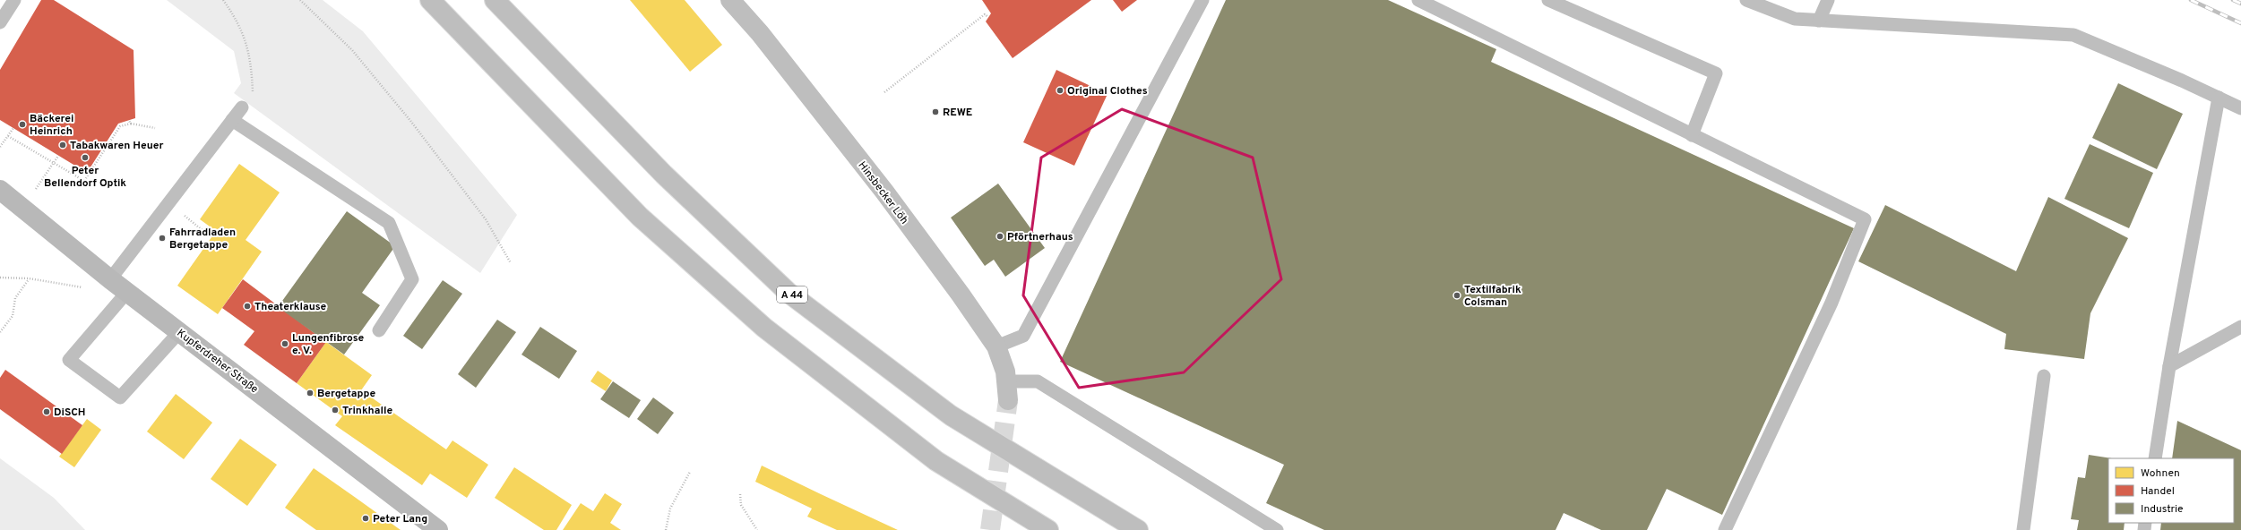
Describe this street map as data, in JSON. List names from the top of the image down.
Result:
{
  "streets": {
    "main road": ["Hinsbecker Löh", "A 44"],
    "street": ["Kupferdreher Straße"]
  },
  "places": [
    "Original Clothes",
    "REWE",
    "Bäckerei Heinrich",
    "Tabakwaren Heuer",
    "Peter Bellendorf Optik",
    "Pförtnerhaus",
    "Fahrradladen Bergetappe",
    "Textilfabrik Colsman",
    "Theaterklause",
    "Lungenfibrose e. V.",
    "Bergetappe",
    "Trinkhalle",
    "DiSCH",
    "Peter Lang"
  ],
  "legend": ["Wohnen", "Handel", "Industrie"]
}
